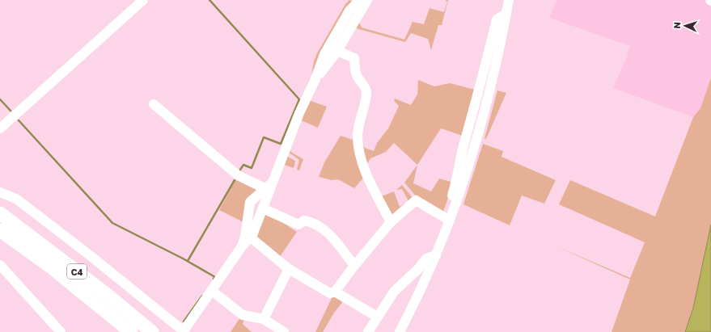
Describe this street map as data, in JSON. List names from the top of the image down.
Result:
{
  "streets": {
    "highway": ["C4"]
  },
  "north": "left"
}
